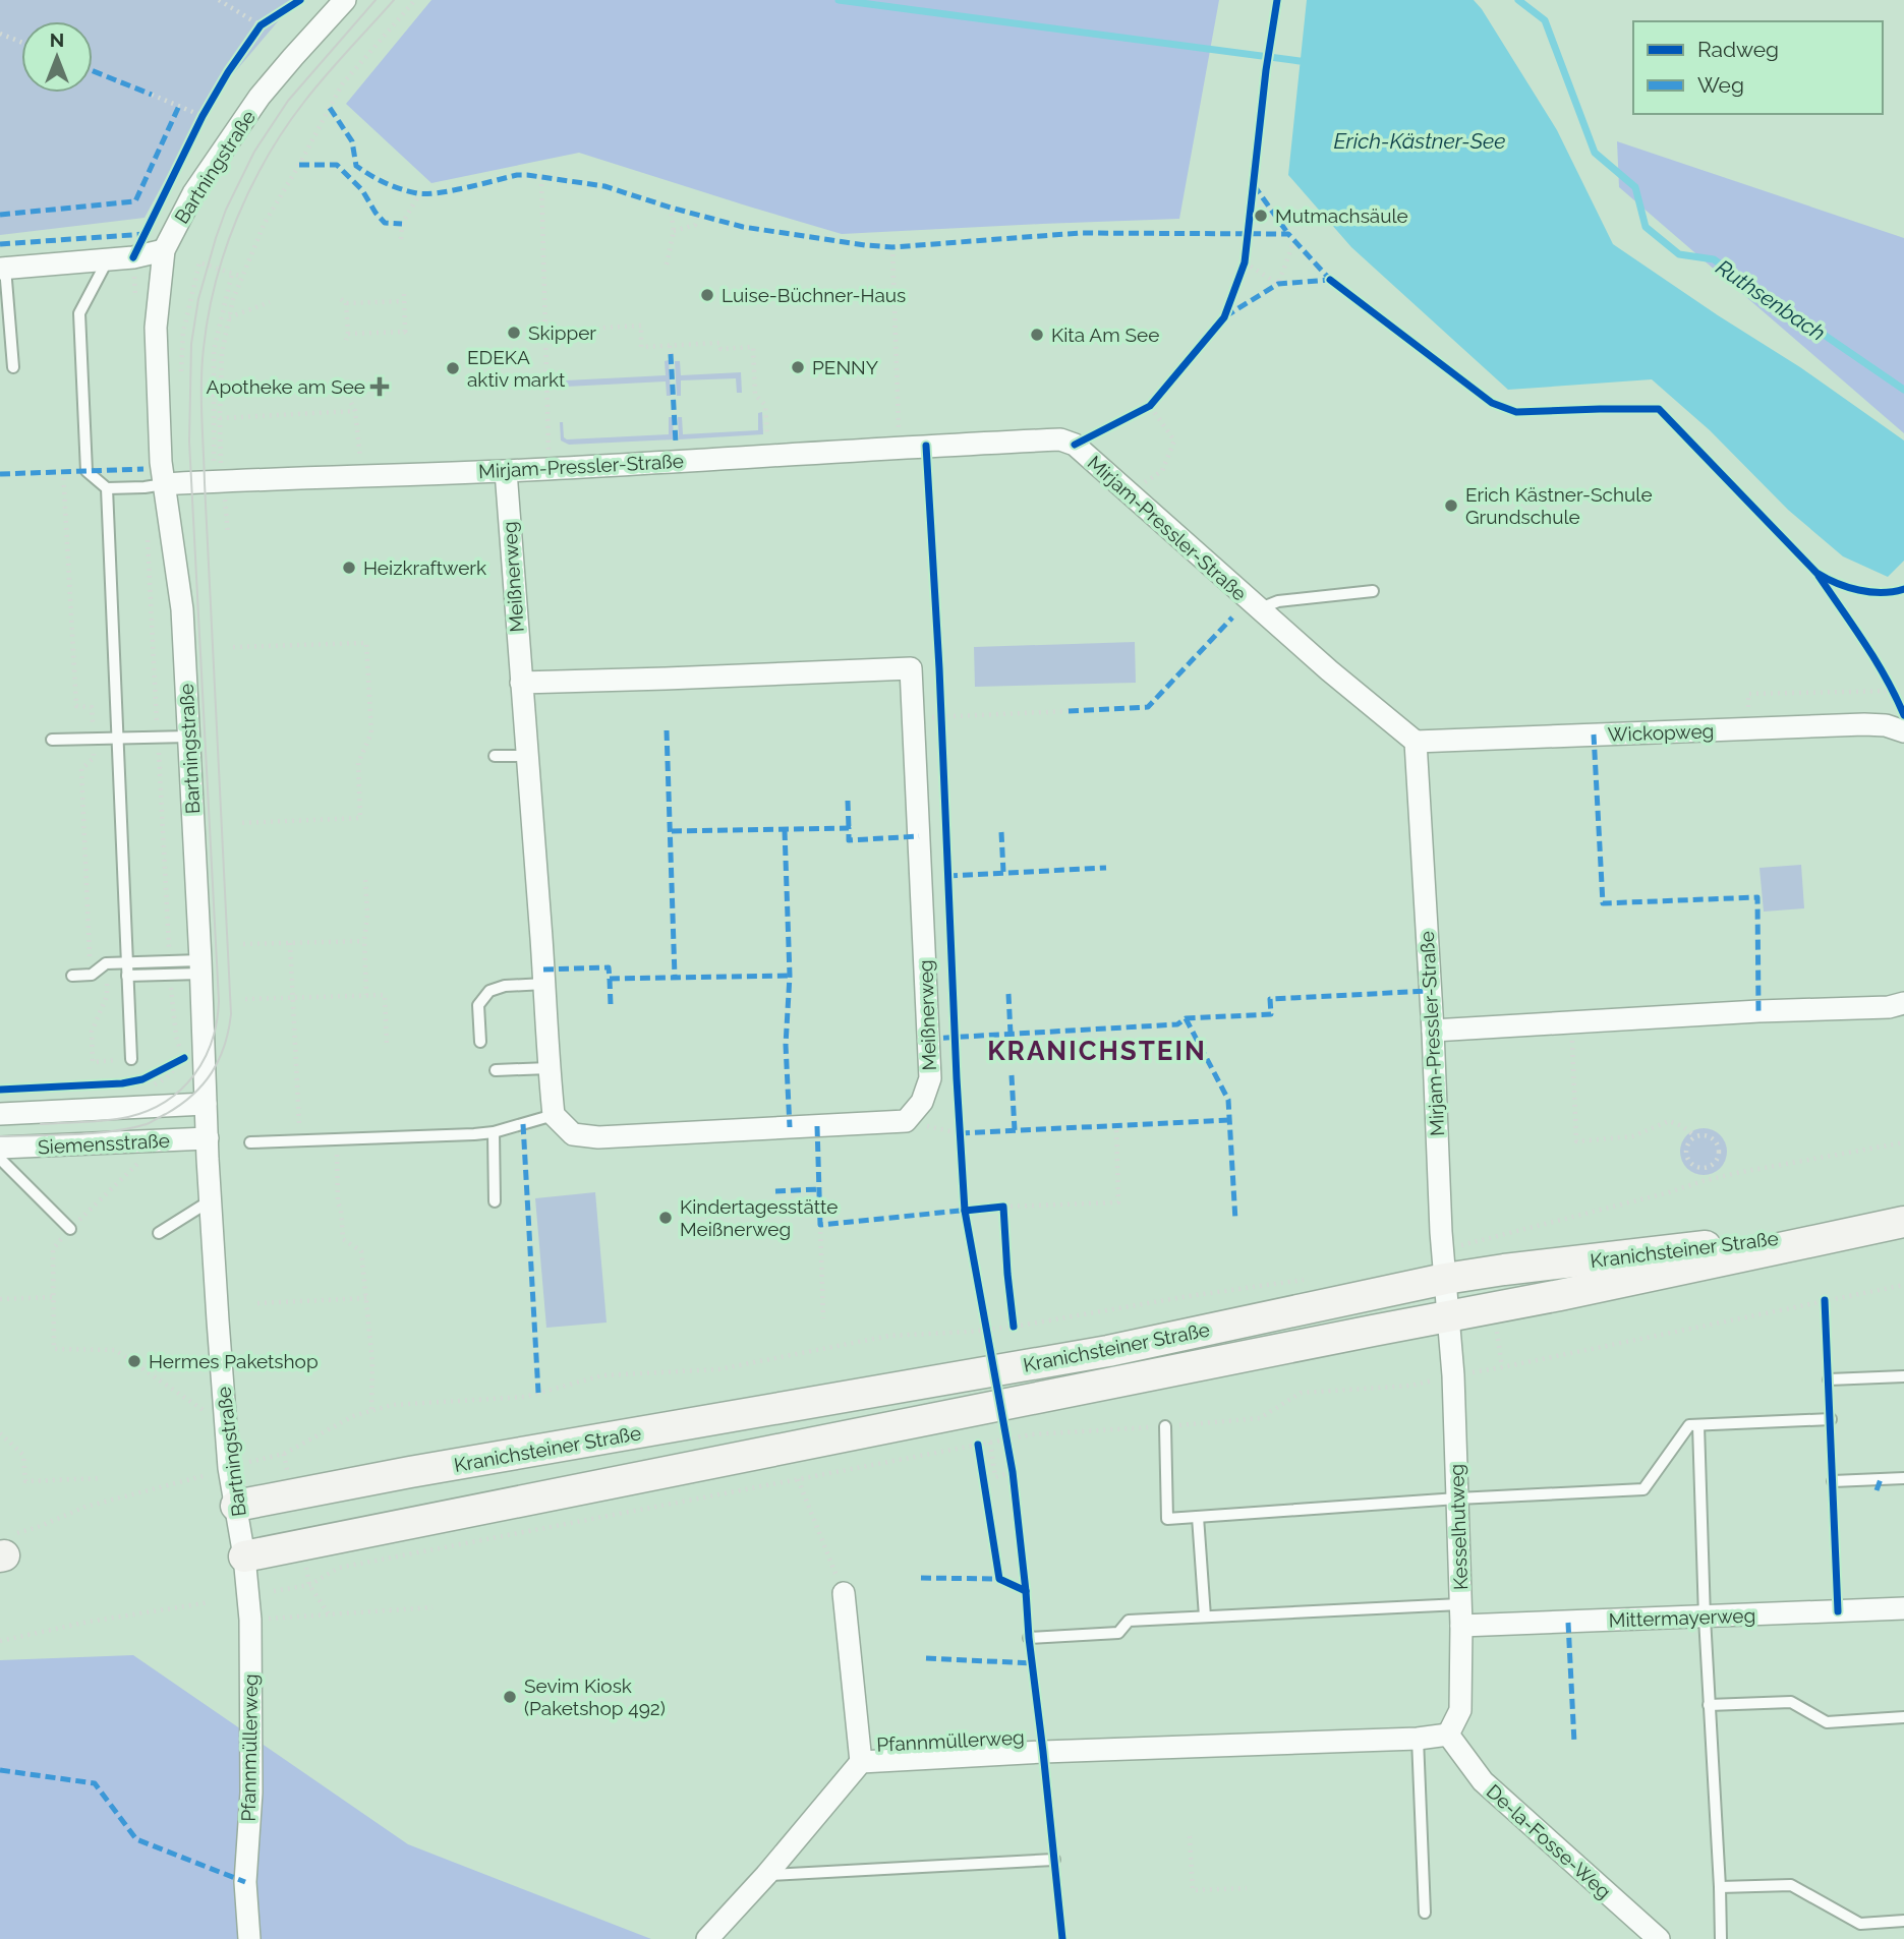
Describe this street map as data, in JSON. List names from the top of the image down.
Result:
{
  "streets": {
    "main road": ["Kranichsteiner Straße"],
    "street": [
      "Bartningstraße",
      "Mirjam-Pressler-Straße",
      "Meißnerweg",
      "Wickopweg",
      "Siemensstraße",
      "Kesselhutweg",
      "Mittermayerweg",
      "Pfannmüllerweg",
      "De-la-Fosse-Weg"
    ]
  },
  "crossings": [
    ["Bartningstraße", "Mirjam-Pressler-Straße"],
    ["Bartningstraße", "Siemensstraße"],
    ["Bartningstraße", "Kranichsteiner Straße"],
    ["Bartningstraße", "Pfannmüllerweg"],
    ["Mirjam-Pressler-Straße", "Meißnerweg"],
    ["Mirjam-Pressler-Straße", "Wickopweg"],
    ["Mirjam-Pressler-Straße", "Kranichsteiner Straße"],
    ["Mirjam-Pressler-Straße", "Kesselhutweg"],
    ["Kranichsteiner Straße", "Kesselhutweg"],
    ["Kranichsteiner Straße", "Pfannmüllerweg"],
    ["Kesselhutweg", "Mittermayerweg"],
    ["Kesselhutweg", "Pfannmüllerweg"],
    ["Kesselhutweg", "De-la-Fosse-Weg"],
    ["Pfannmüllerweg", "De-la-Fosse-Weg"]
  ],
  "districts": ["KRANICHSTEIN"],
  "water": ["Erich-Kästner-See", "Ruthsenbach"],
  "places": {
    "other": [
      "Mutmachsäule",
      "Luise-Büchner-Haus",
      "Skipper",
      "Kita Am See",
      "PENNY",
      "EDEKA aktiv markt",
      "Erich Kästner-Schule Grundschule",
      "Heizkraftwerk",
      "Kindertagesstätte Meißnerweg",
      "Hermes Paketshop",
      "Sevim Kiosk (Paketshop 492)"
    ],
    "health": ["Apotheke am See"]
  },
  "legend": ["Radweg", "Weg"],
  "north": "top"
}
